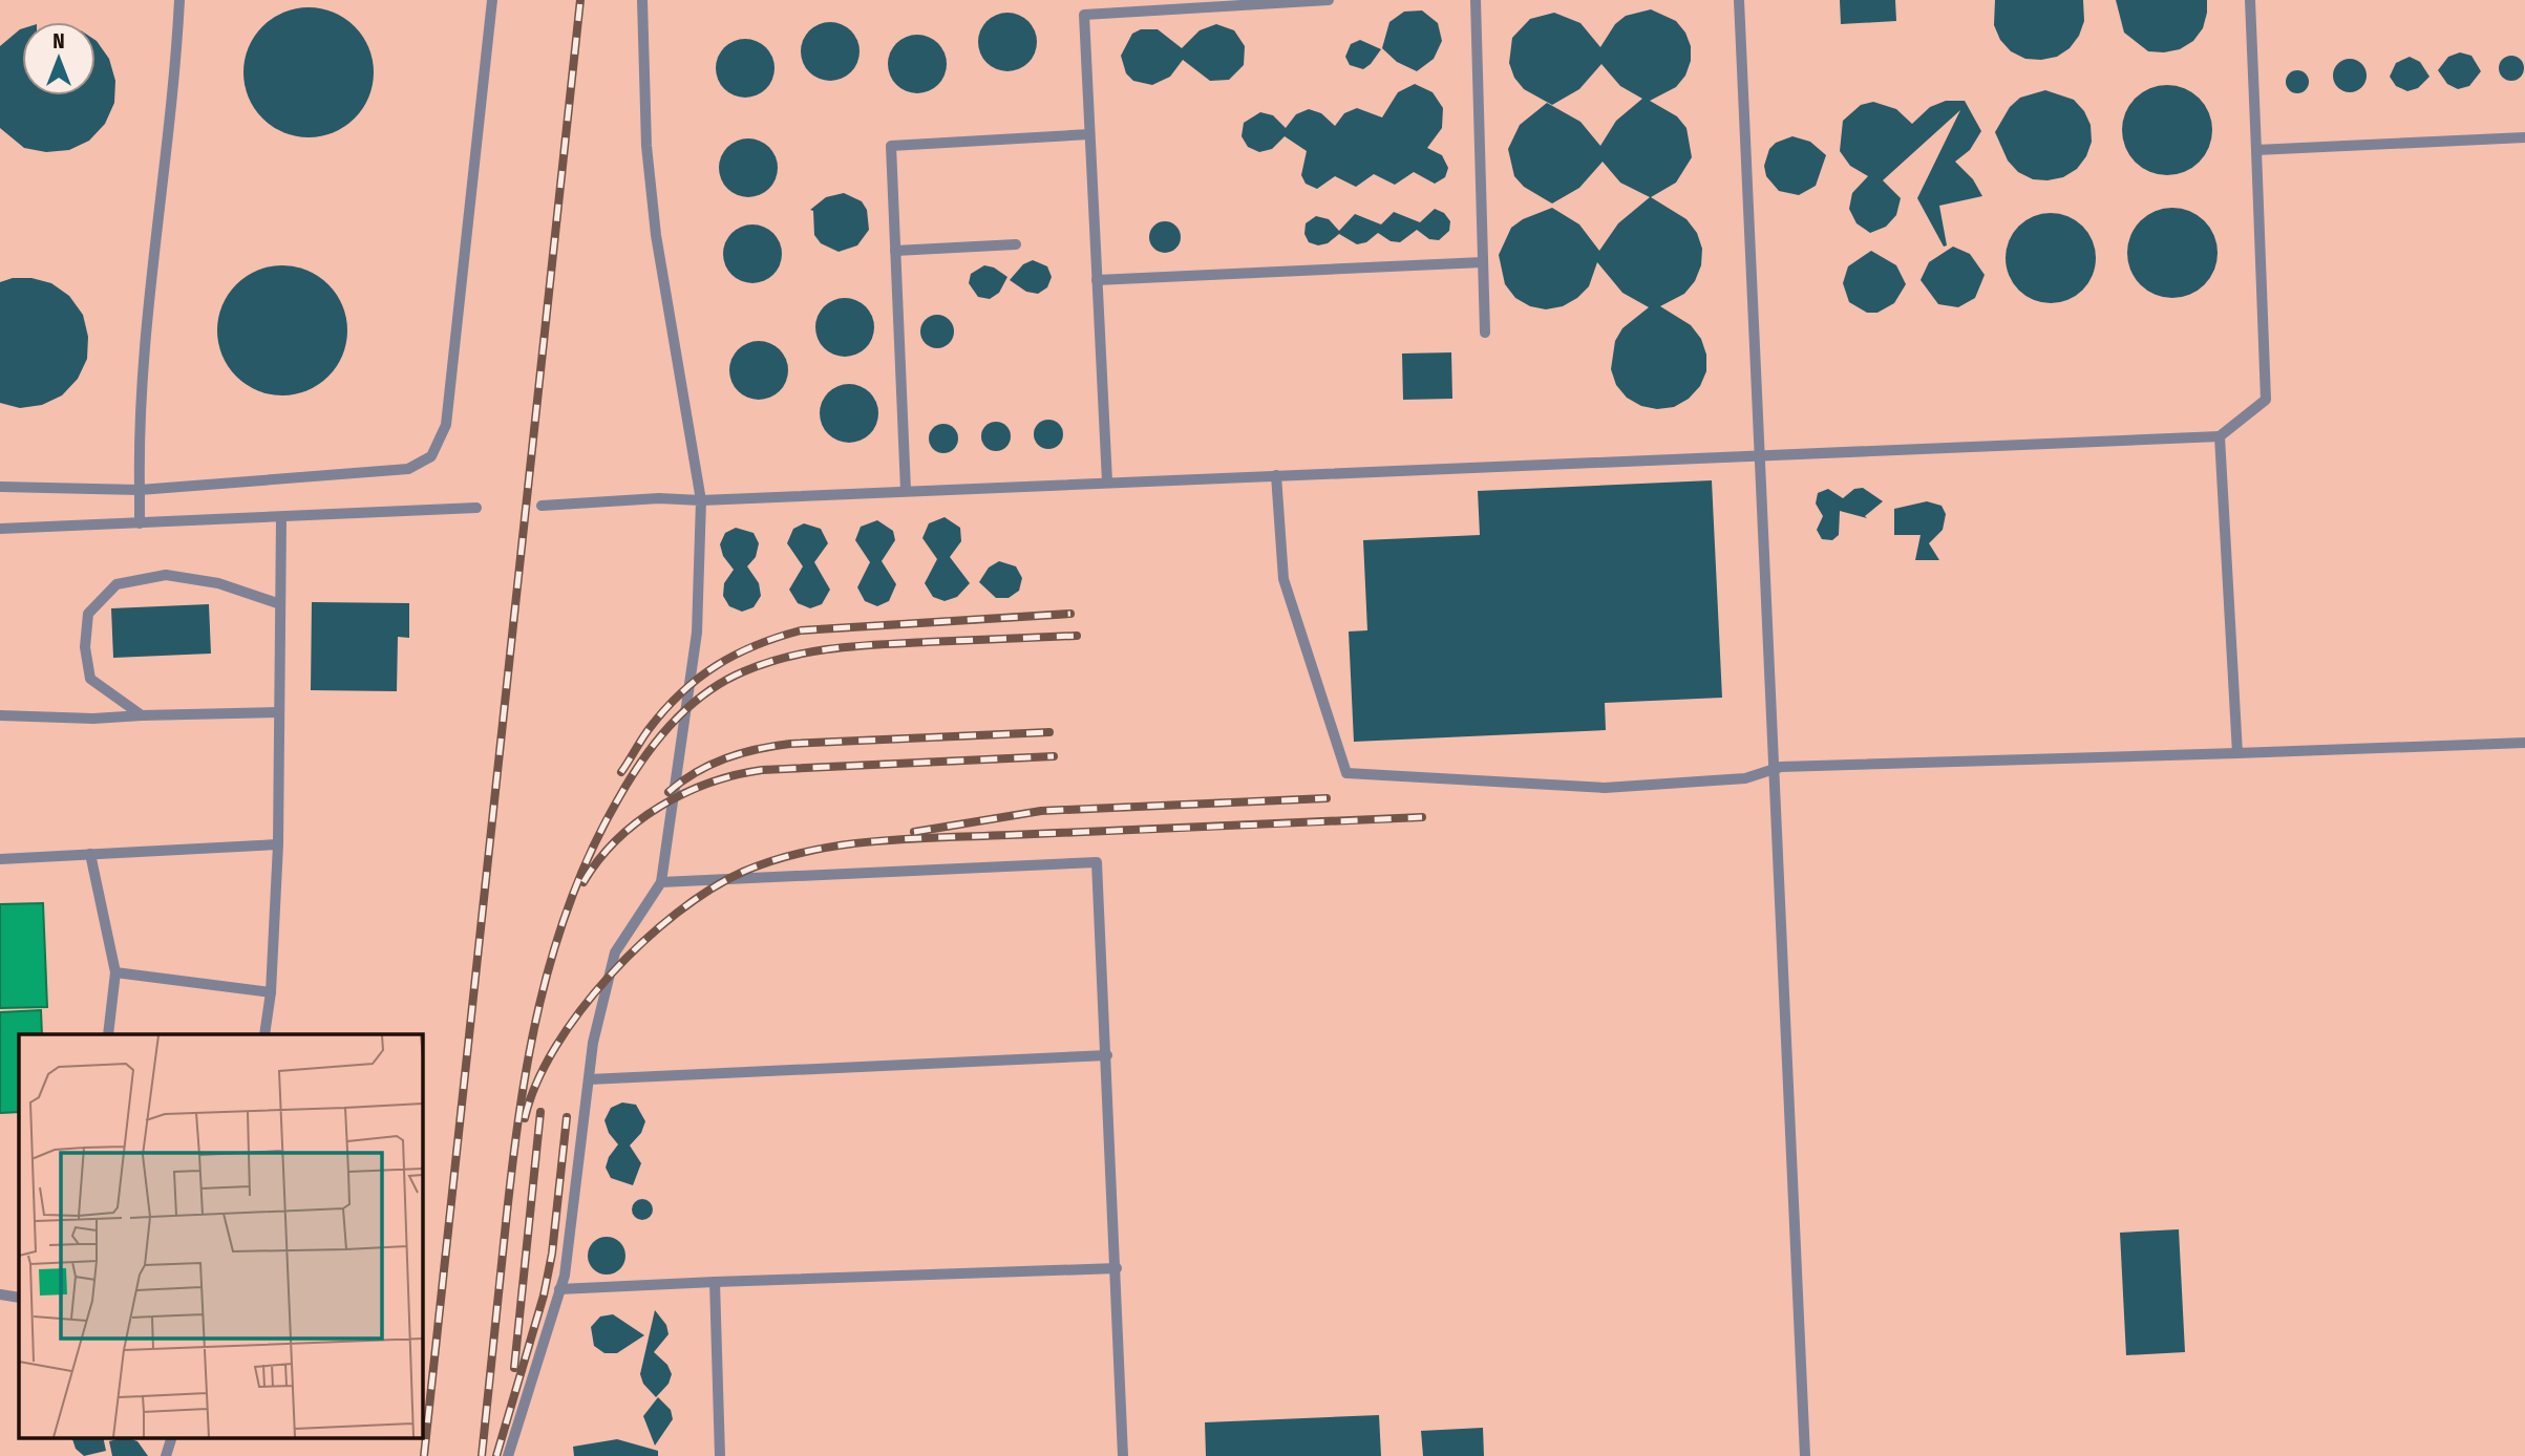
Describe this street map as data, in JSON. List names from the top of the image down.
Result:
{
  "north": "top"
}
